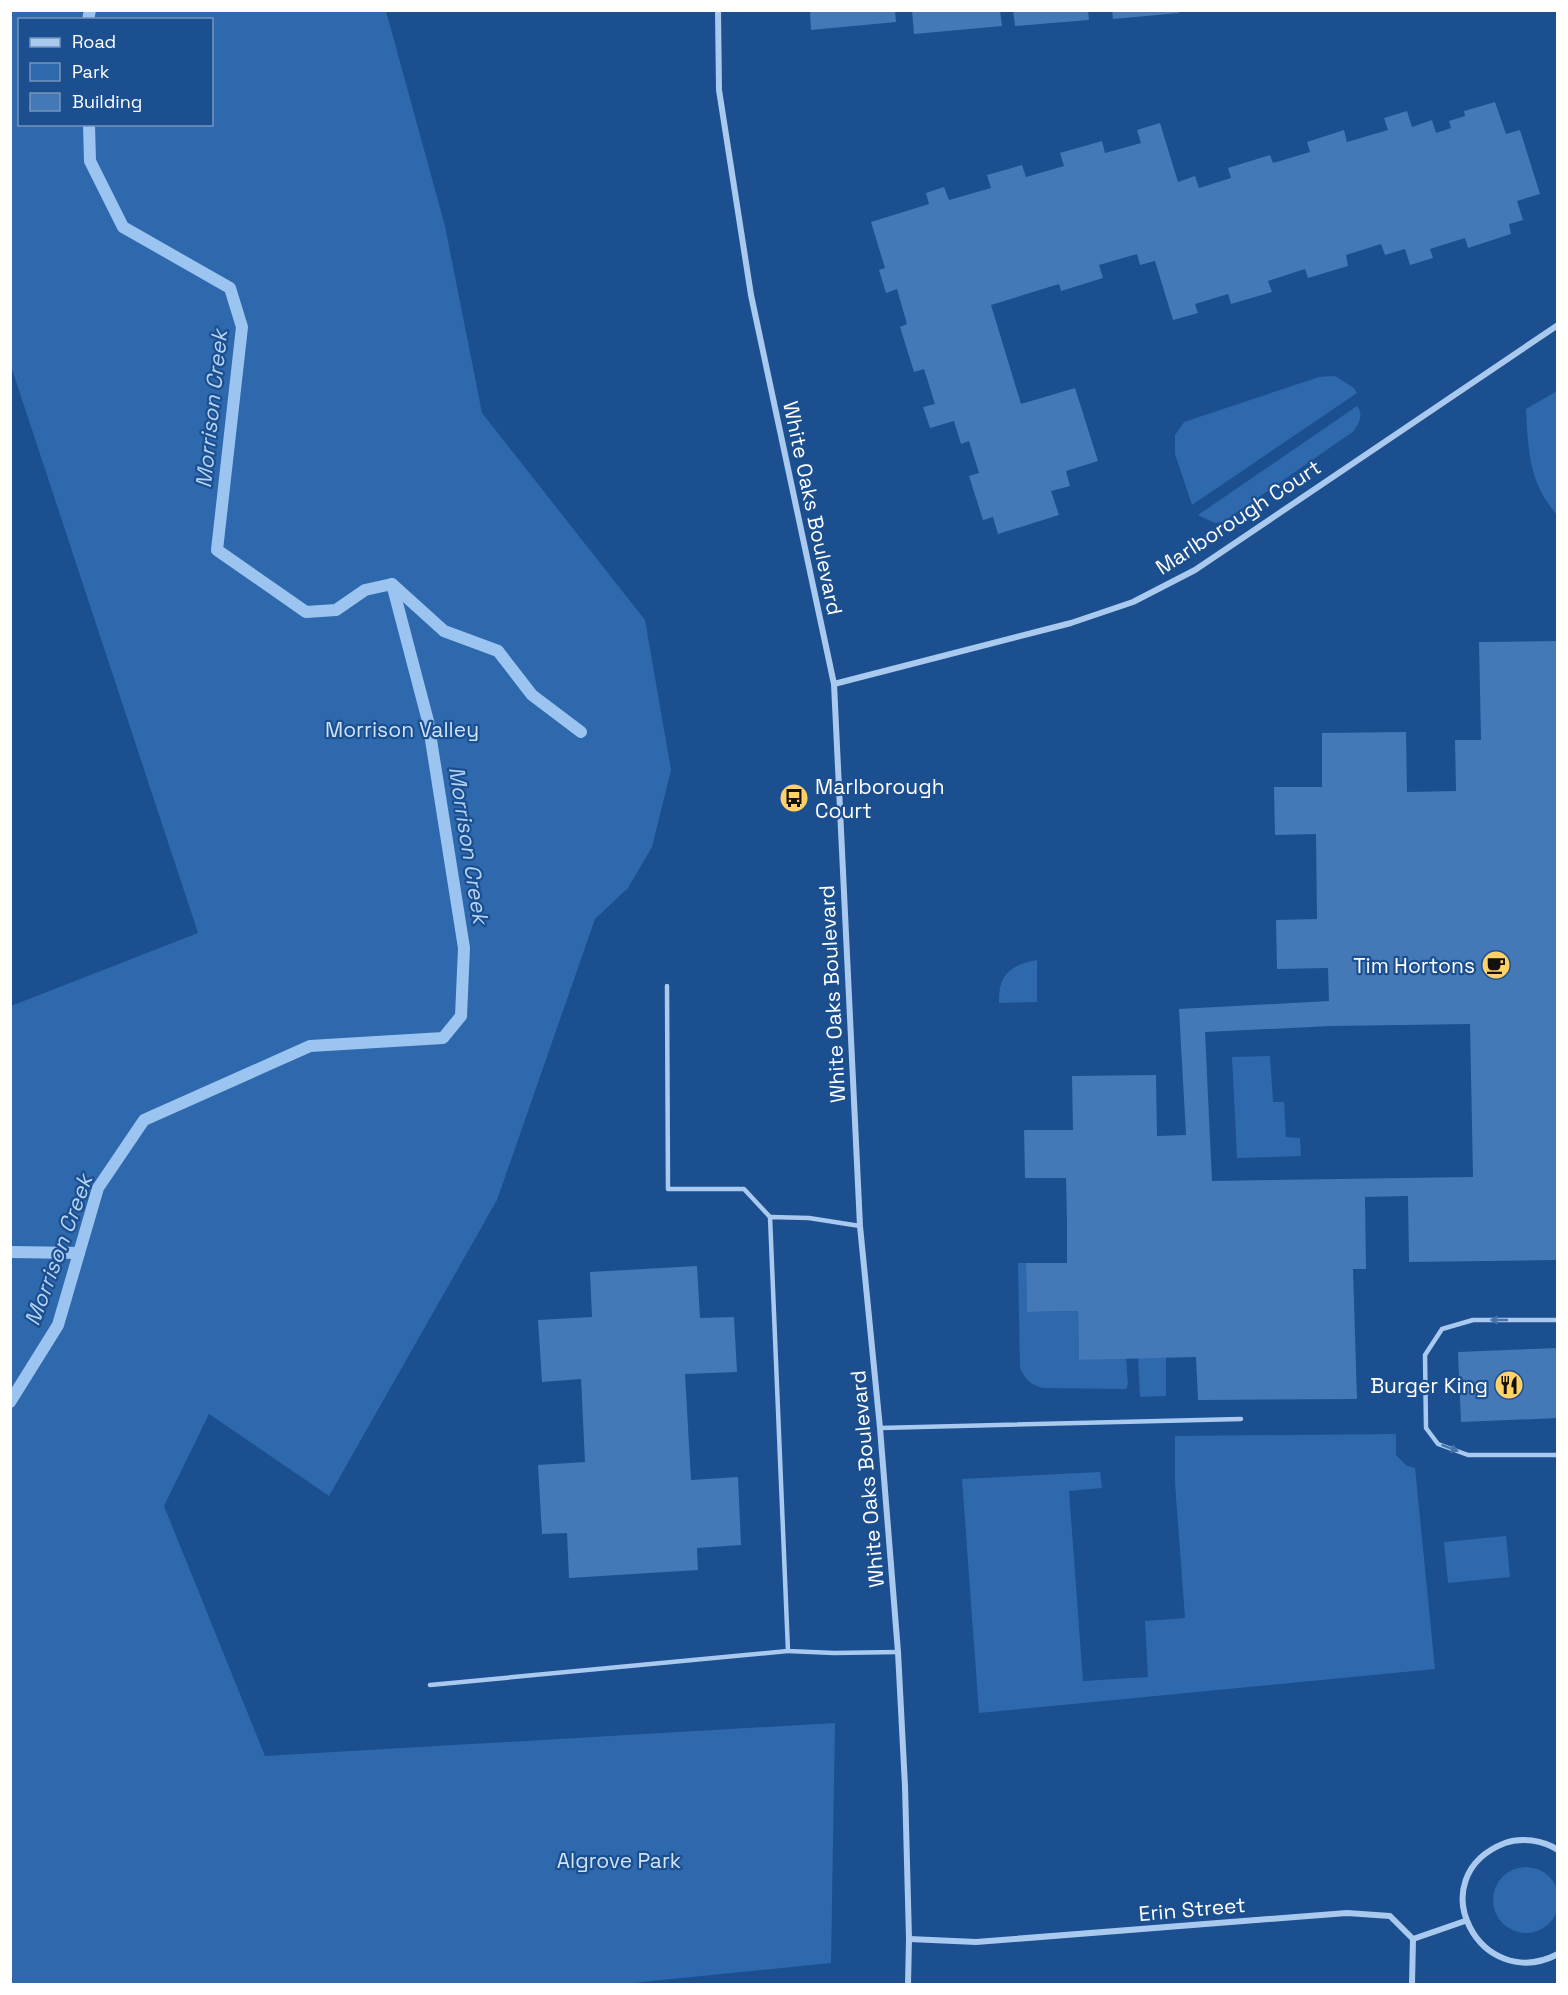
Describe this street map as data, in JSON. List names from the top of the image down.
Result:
{
  "streets": {
    "street": ["White Oaks Boulevard", "Marlborough Court", "Erin Street"]
  },
  "crossings": [
    ["White Oaks Boulevard", "Marlborough Court"],
    ["White Oaks Boulevard", "Erin Street"]
  ],
  "water": ["Morrison Creek"],
  "parks": ["Morrison Valley", "Algrove Park"],
  "places": {
    "bus stop": ["Marlborough Court"],
    "cafe": ["Tim Hortons"],
    "restaurant": ["Burger King"]
  },
  "legend": ["Road", "Park", "Building"]
}
